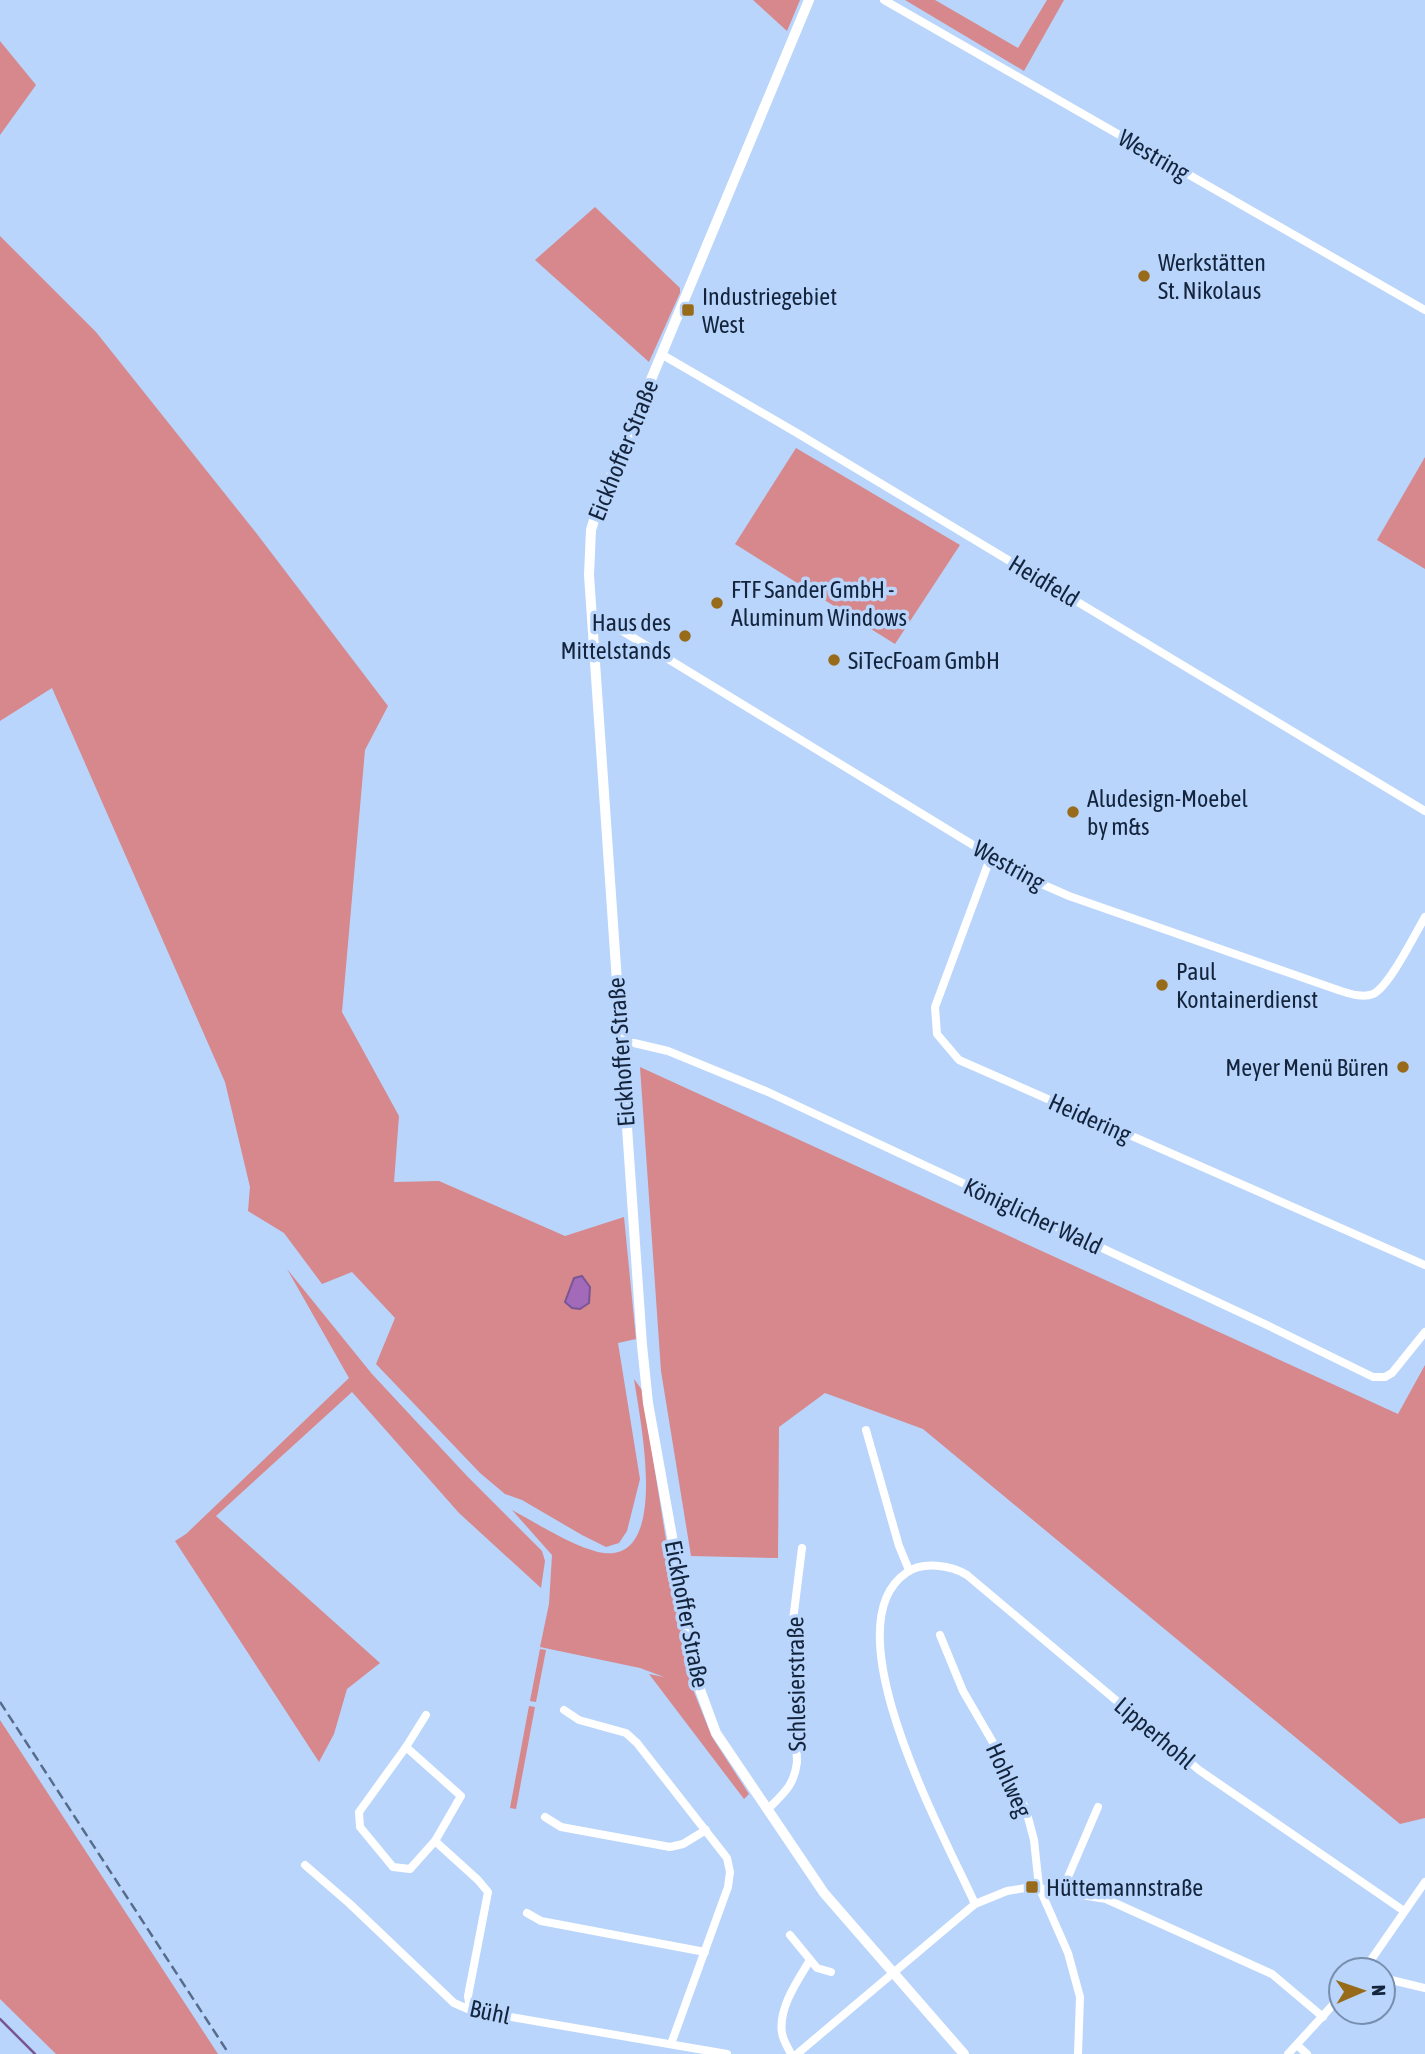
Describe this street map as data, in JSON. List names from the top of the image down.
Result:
{
  "streets": {
    "main road": ["Eickhoffer Straße"],
    "street": [
      "Westring",
      "Heidfeld",
      "Heidering",
      "Königlicher Wald",
      "Schlesierstraße",
      "Lipperhohl",
      "Hohlweg",
      "Bühl"
    ]
  },
  "crossings": [
    ["Westring", "Eickhoffer Straße"],
    ["Westring", "Heidering"],
    ["Eickhoffer Straße", "Heidfeld"],
    ["Eickhoffer Straße", "Königlicher Wald"],
    ["Eickhoffer Straße", "Schlesierstraße"]
  ],
  "places": {
    "other": [
      "Werkstätten St. Nikolaus",
      "FTF Sander GmbH - Aluminum Windows",
      "Haus des Mittelstands",
      "SiTecFoam GmbH",
      "Aludesign-Moebel by m&s",
      "Paul Kontainerdienst",
      "Meyer Menü Büren"
    ],
    "transit": ["Industriegebiet West", "Hüttemannstraße"]
  },
  "north": "right"
}
